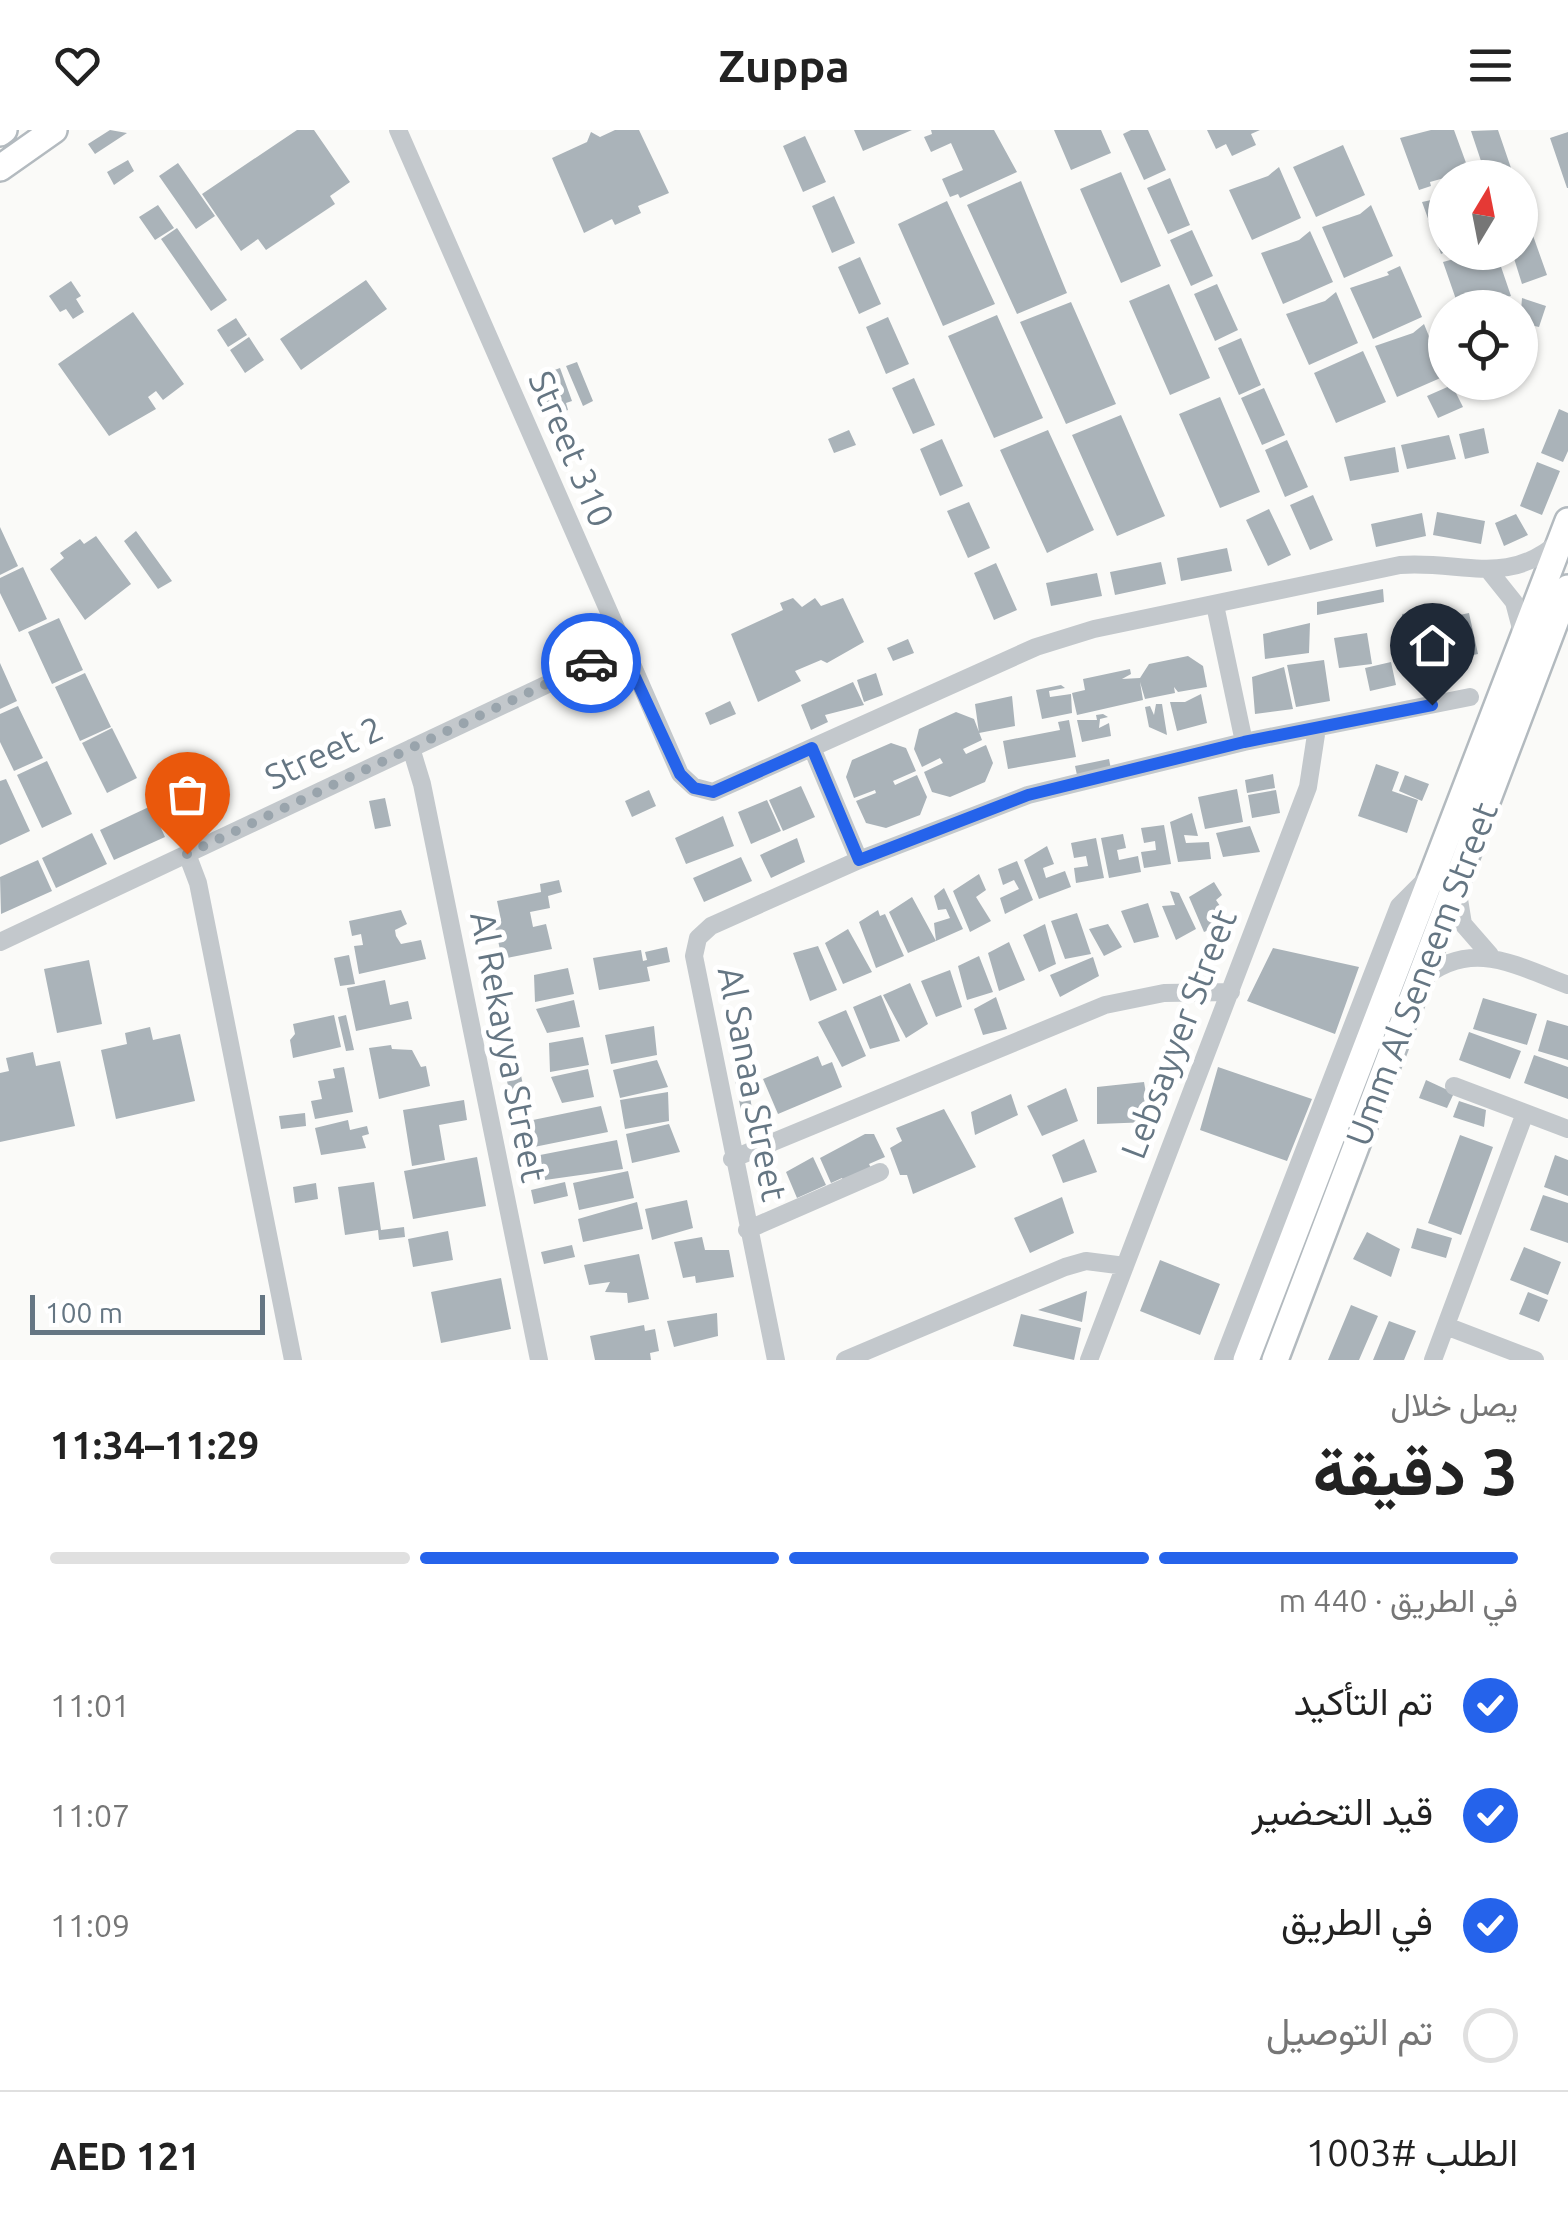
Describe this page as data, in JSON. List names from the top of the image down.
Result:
{
  "streets": {
    "main road": ["Umm Al Seneem Street"],
    "street": [
      "Street 310",
      "Street 2",
      "Lebsayyer Street",
      "Al Rekayya Street",
      "Al Sanaa Street"
    ]
  },
  "crossings": [
    ["Street 310", "Street 2"],
    ["Street 2", "Al Rekayya Street"],
    ["Lebsayyer Street", "Al Sanaa Street"]
  ],
  "scale_bar": "100 m",
  "north": "top",
  "page": {
    "header": "Zuppa",
    "scale": "100 m",
    "heading": ["3 دقيقة", "يصل خلال", "11:29–11:34"],
    "panel": ["الطلب #1003", "AED 121"],
    "bar": "في الطريق · 440 m",
    "list": [
      ["تم التأكيد", "11:01"],
      ["قيد التحضير", "11:07"],
      ["في الطريق", "11:09"],
      "تم التوصيل"
    ]
  }
}
